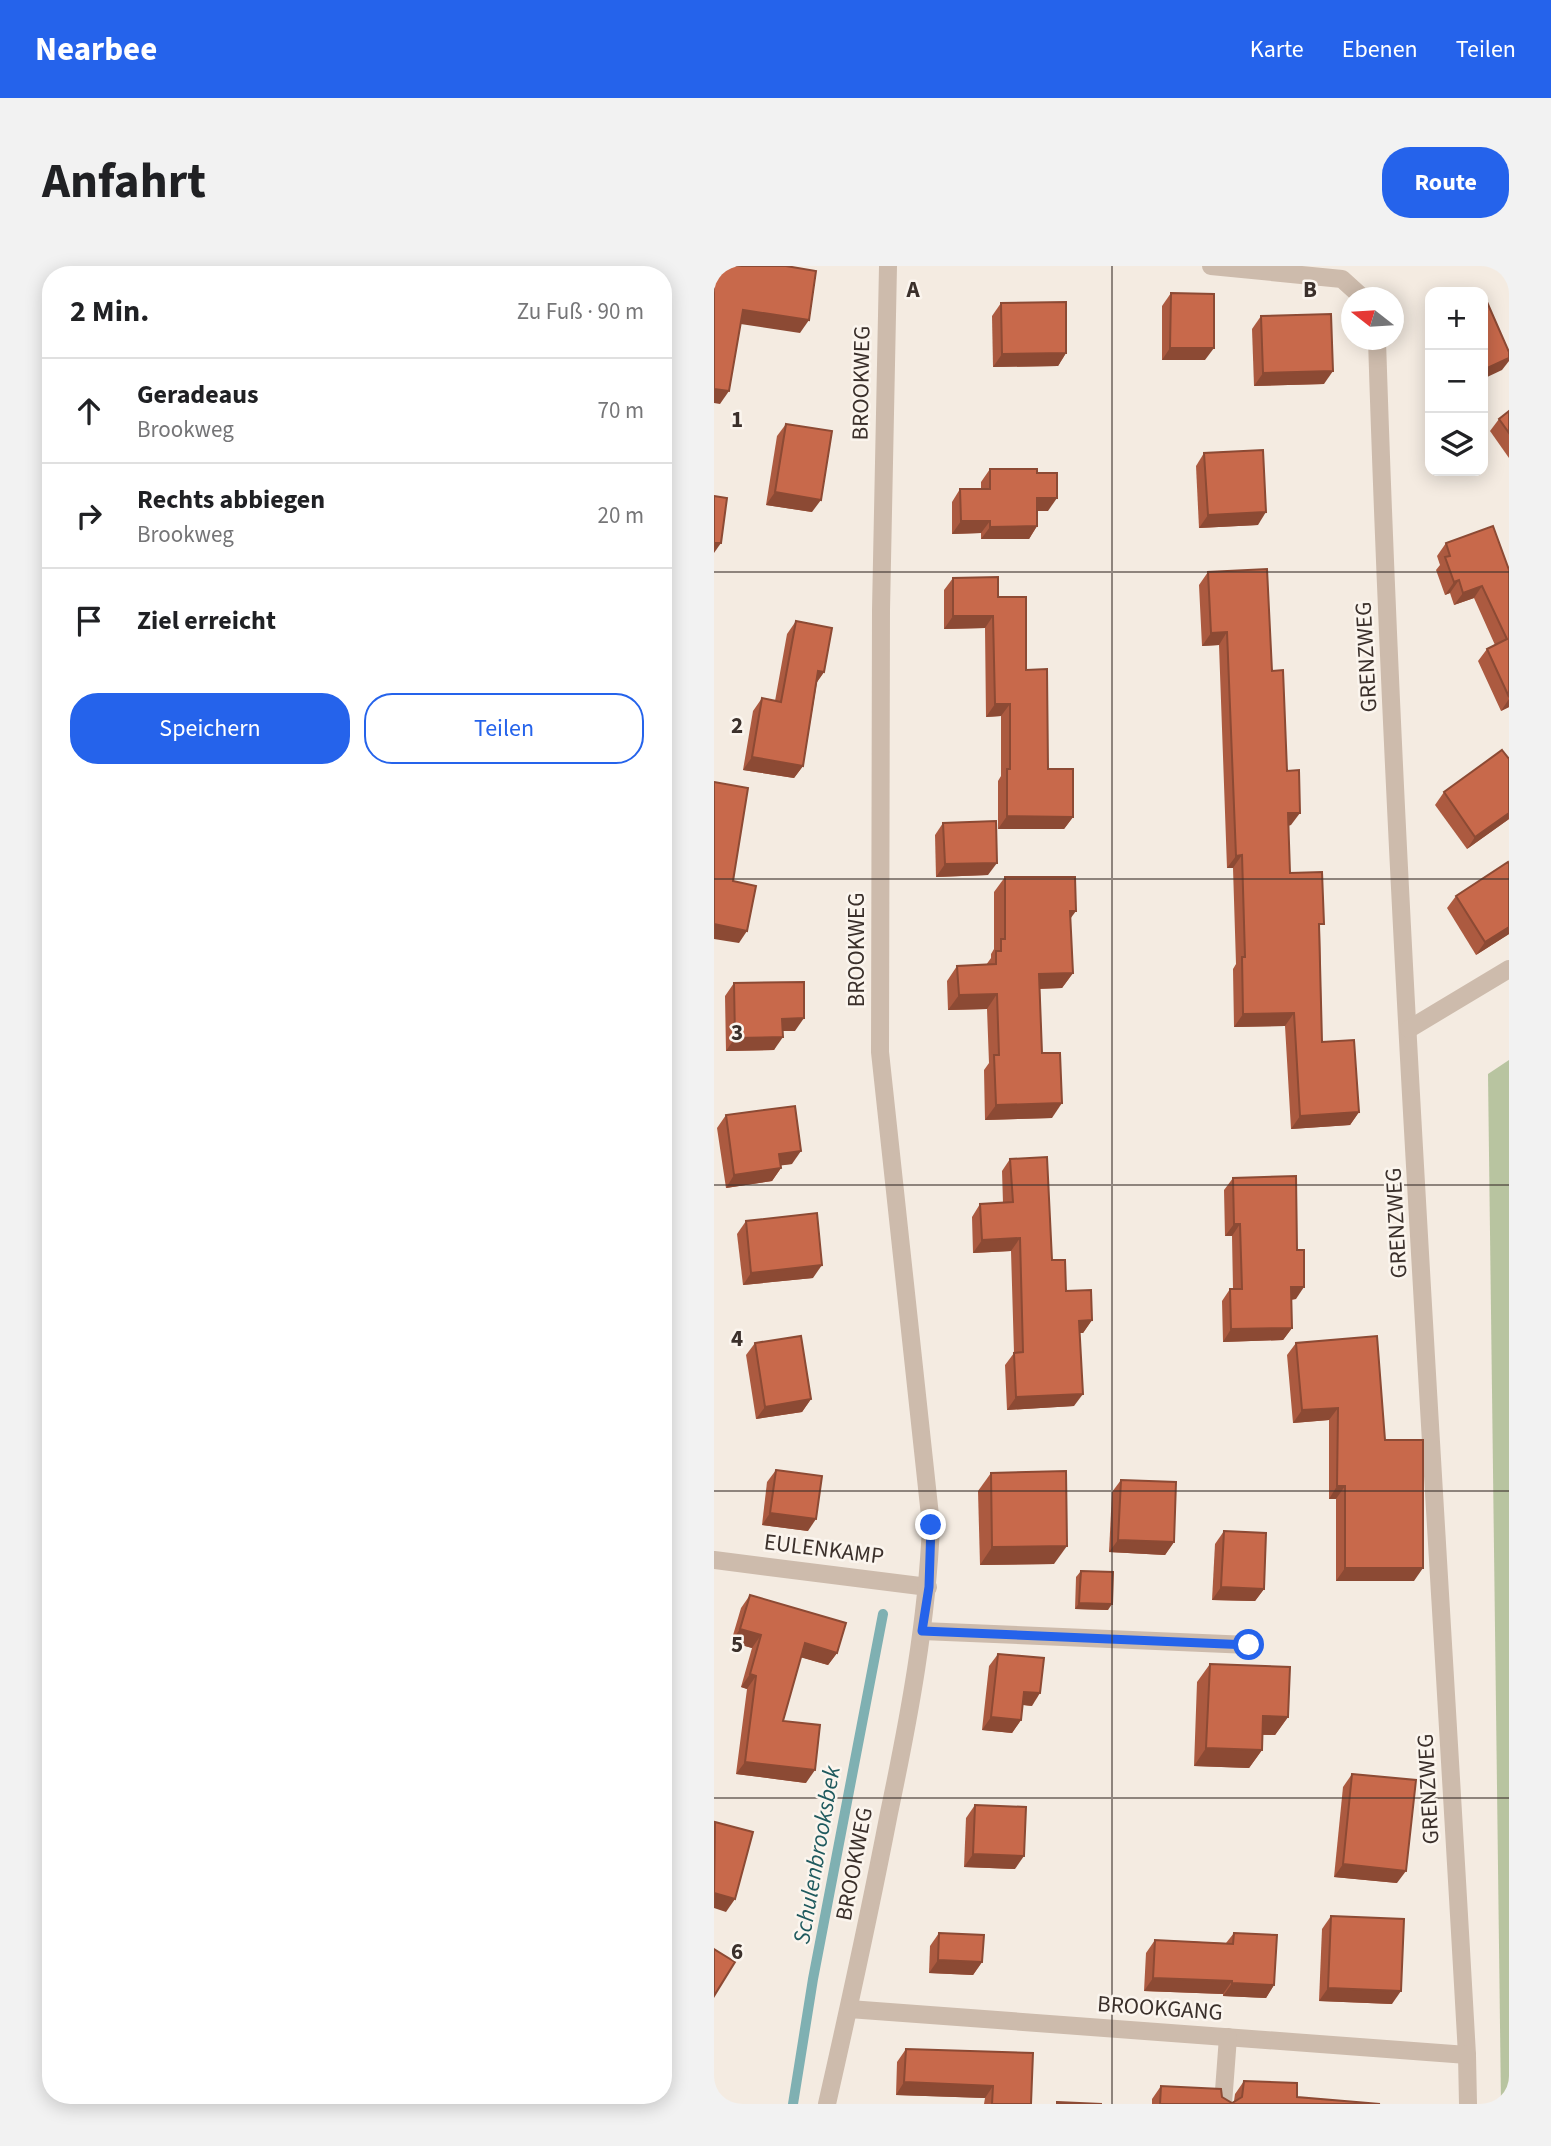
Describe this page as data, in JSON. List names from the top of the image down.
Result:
{
  "streets": {
    "street": [
      "BROOKWEG",
      "GRENZWEG",
      "EULENKAMP",
      "BROOKGANG"
    ]
  },
  "crossings": [
    ["BROOKWEG", "EULENKAMP"],
    ["BROOKWEG", "BROOKGANG"],
    ["GRENZWEG", "BROOKGANG"]
  ],
  "water": ["Schulenbrooksbek"],
  "north": "left",
  "page": {
    "header": "Nearbee",
    "nav": ["Karte", "Ebenen", "Teilen"],
    "title": "Anfahrt",
    "buttons": [
      "Route",
      ["Speichern", "Teilen"]
    ],
    "heading": ["2 Min.", "Zu Fuß · 90 m"],
    "map_buttons": ["+", "−"],
    "list": [
      ["Geradeaus", "Brookweg", "70 m"],
      ["Rechts abbiegen", "Brookweg", "20 m"],
      "Ziel erreicht"
    ]
  },
  "grid": {
    "columns": ["A", "B"],
    "rows": [
      "1",
      "2",
      "3",
      "4",
      "5",
      "6"
    ]
  }
}
